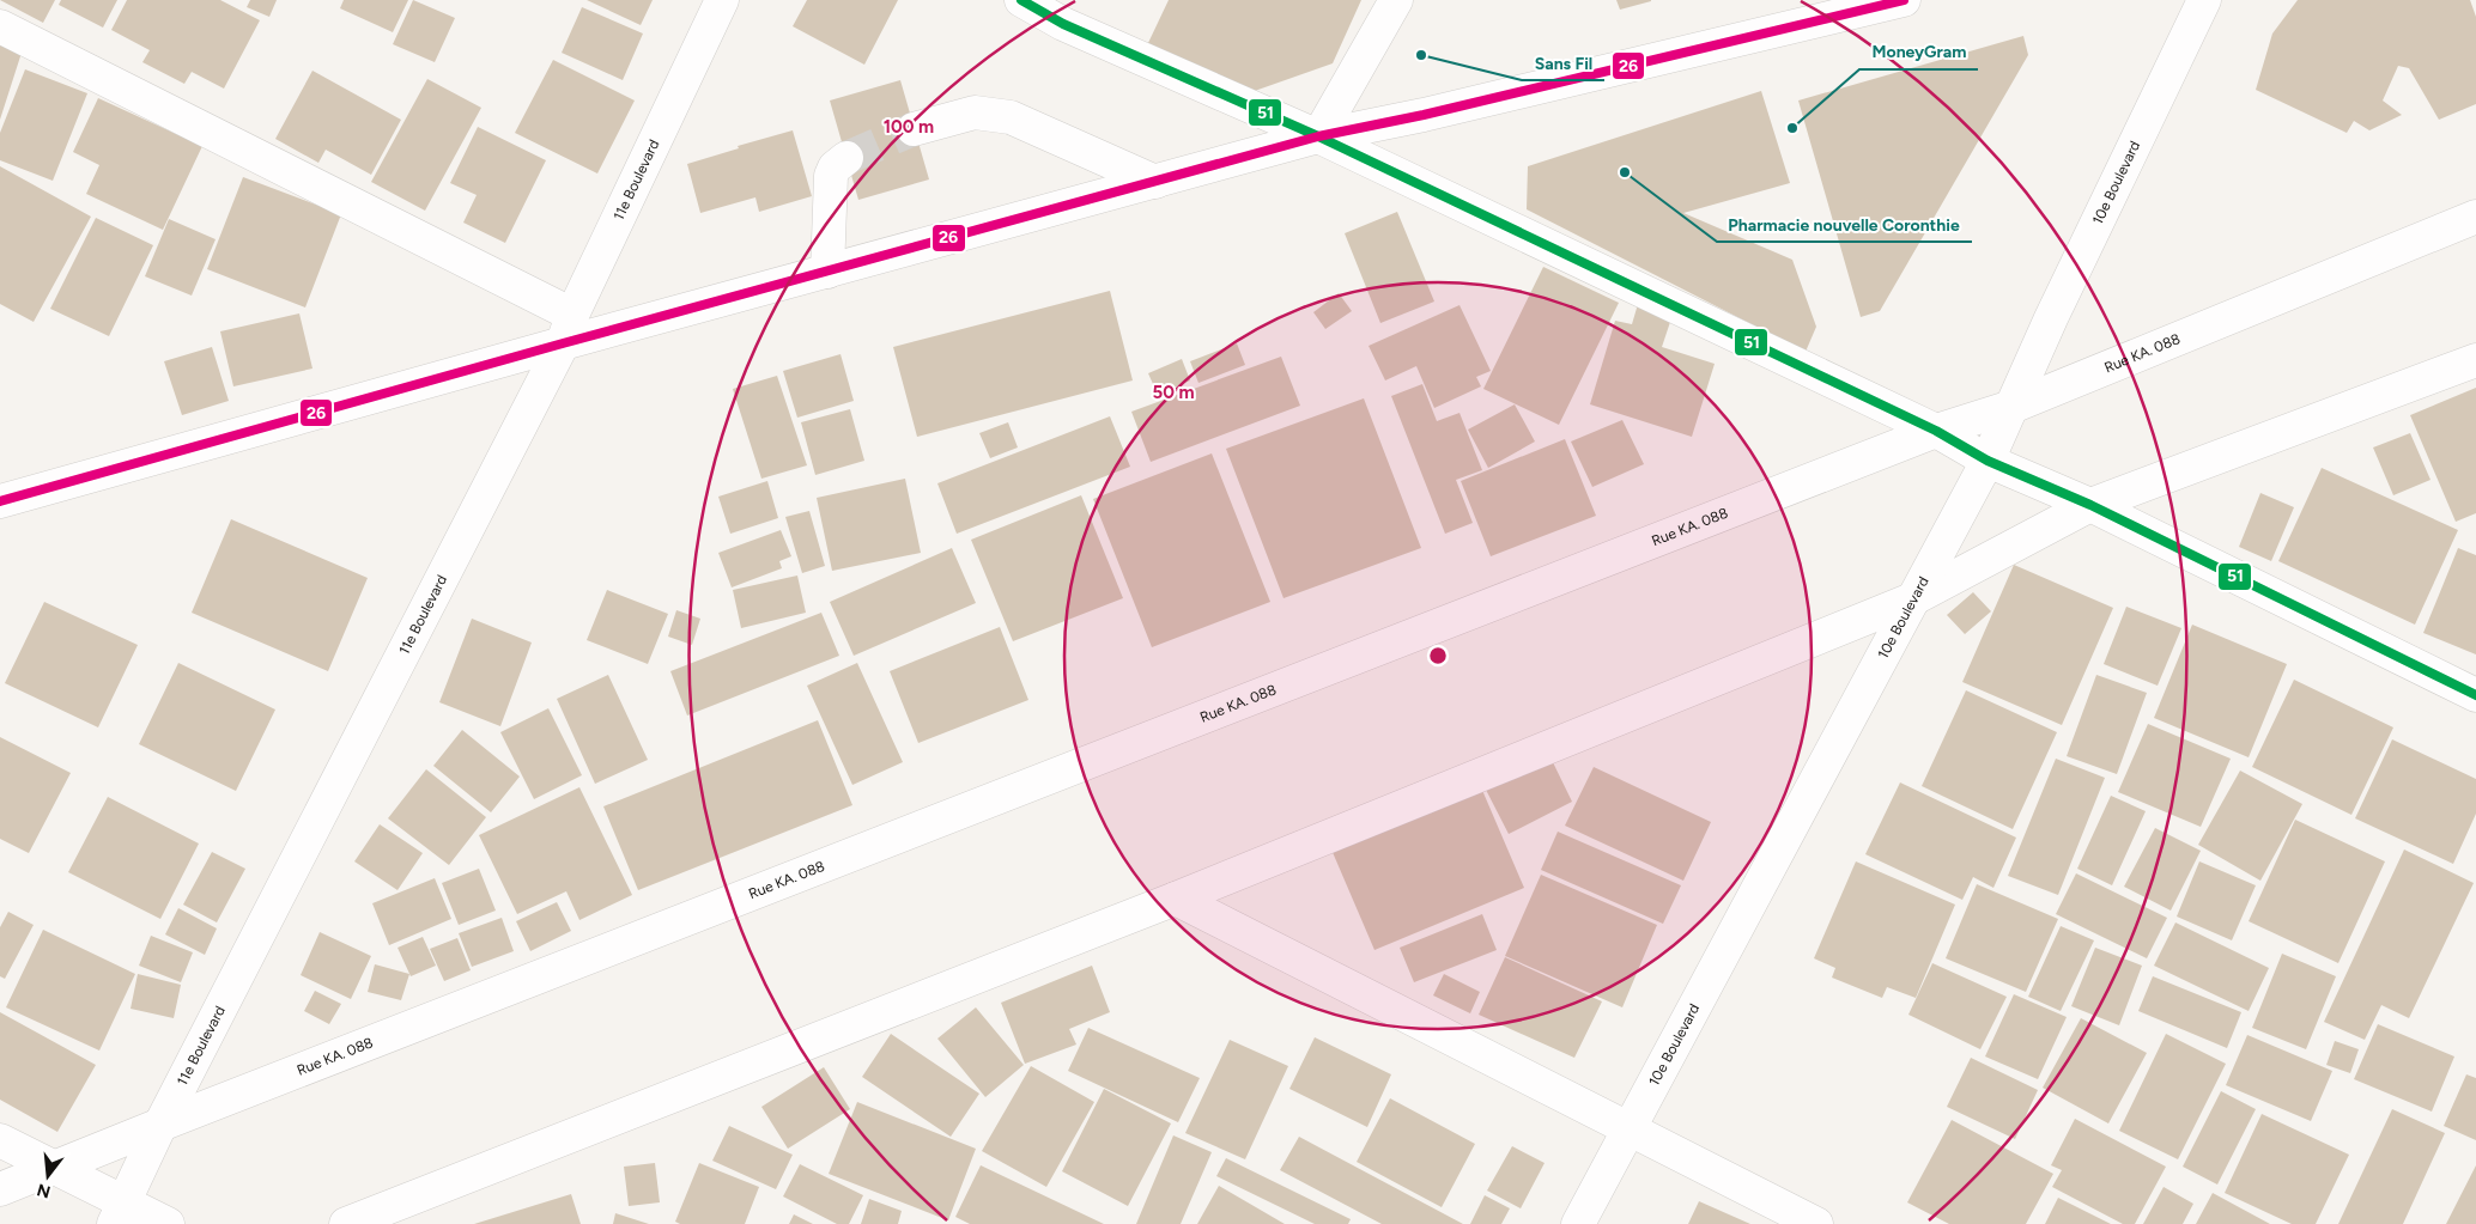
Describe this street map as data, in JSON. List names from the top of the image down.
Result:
{
  "streets": {
    "street": ["11e Boulevard", "10e Boulevard", "Rue KA. 088"]
  },
  "crossings": [
    ["11e Boulevard", "Rue KA. 088"],
    ["10e Boulevard", "Rue KA. 088"]
  ],
  "places": ["Sans Fil", "MoneyGram", "Pharmacie nouvelle Coronthie"],
  "lines": ["transit line 51", "transit line 26"],
  "north": "bottom",
  "rings": ["100 m", "50 m"]
}
